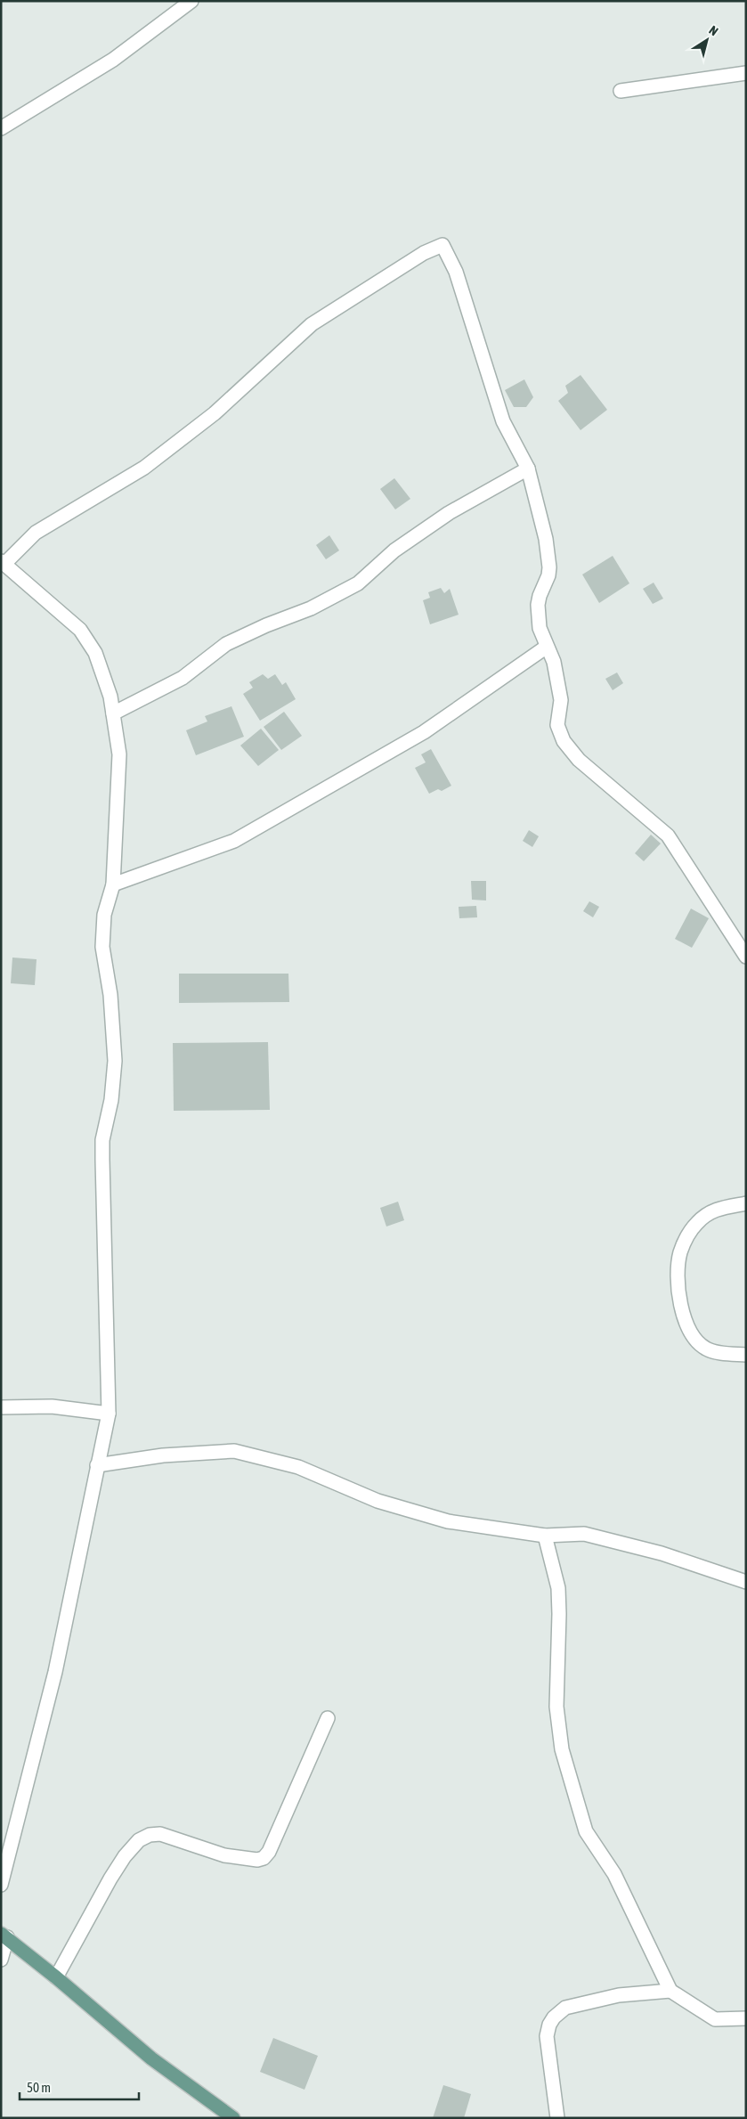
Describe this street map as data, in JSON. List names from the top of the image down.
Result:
{
  "scale_bar": "50 m",
  "north": "top right"
}
